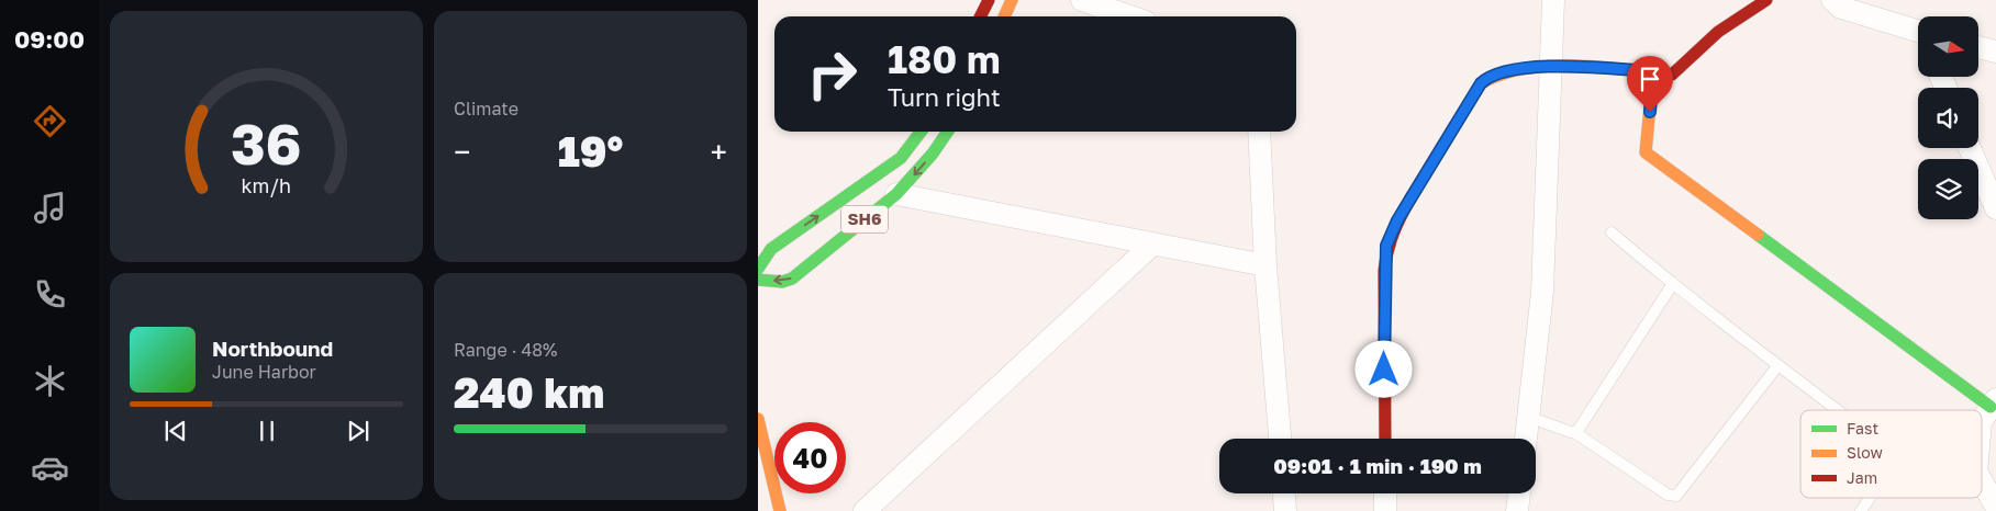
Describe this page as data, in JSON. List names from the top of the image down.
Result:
{
  "streets": {
    "main road": ["SH6"]
  },
  "legend": ["Fast", "Slow", "Jam"],
  "north": "right",
  "page": {
    "tabs": "09:00",
    "tile": [
      "Climate",
      ["Range · 48%", "240 km"]
    ],
    "turn": ["180 m", "Turn right"],
    "heat": ["−", "19°", "+"],
    "song": ["Northbound", "June Harbor"],
    "limit": "40",
    "trip": "09:01 · 1 min · 190 m",
    "gauge": ["36", "km/h"]
  }
}
